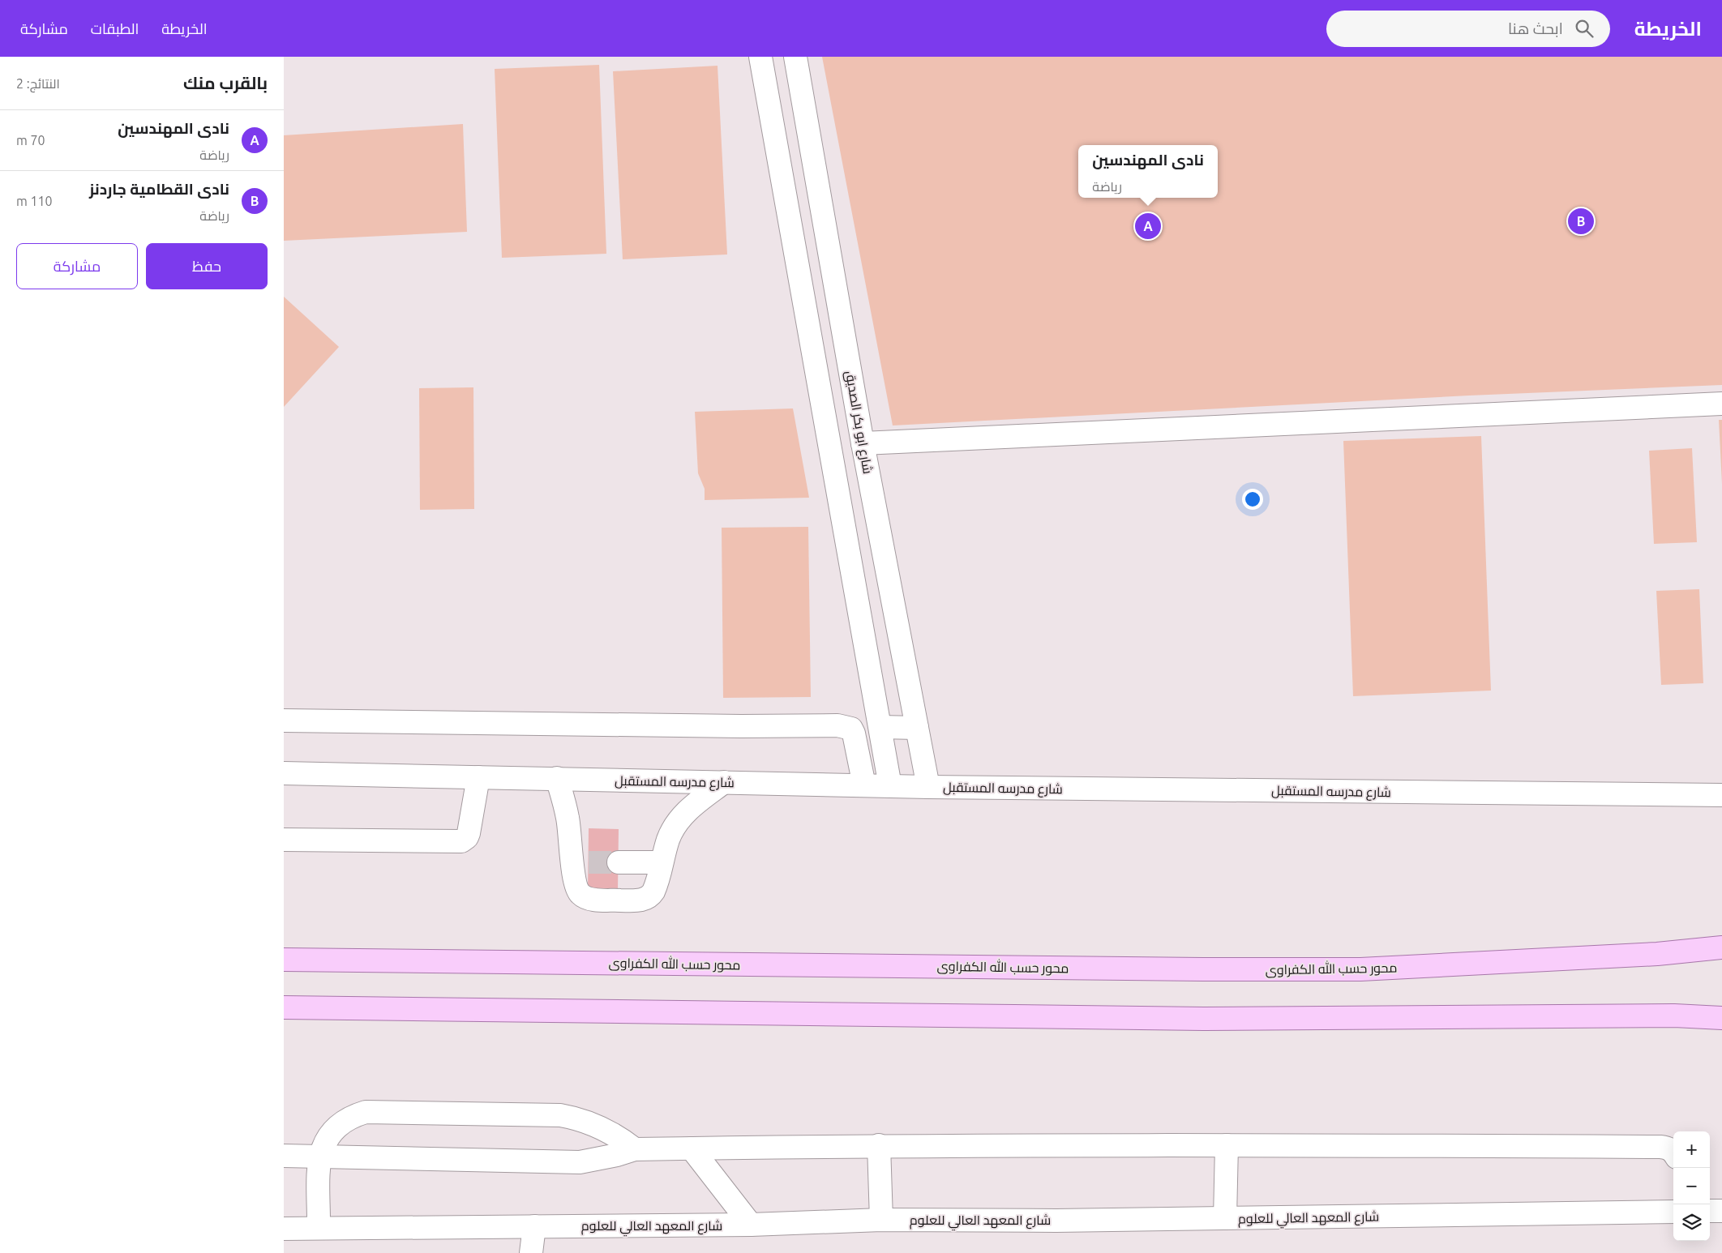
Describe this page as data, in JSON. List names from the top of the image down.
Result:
{
  "streets": {
    "main road": ["محور حسب الله الكفراوى"],
    "street": ["شارع ابو بكر الصديق", "شارع مدرسه المستقبل", "شارع المعهد العالي للعلوم"]
  },
  "crossings": [
    ["شارع ابو بكر الصديق", "شارع مدرسه المستقبل"]
  ],
  "page": {
    "header": "الخريطة",
    "search": "ابحث هنا",
    "nav": ["الخريطة", "الطبقات", "مشاركة"],
    "heading": ["بالقرب منك", "النتائج: 2"],
    "list": [
      {
        "mark": "A",
        "name": "نادى المهندسين",
        "note": "رياضة",
        "value": "70 m"
      },
      {
        "mark": "B",
        "name": "نادى القطامية جاردنز",
        "note": "رياضة",
        "value": "110 m"
      }
    ],
    "popup": ["نادى المهندسين", "رياضة"],
    "pins": ["B", "A"],
    "buttons": ["حفظ", "مشاركة"],
    "map_buttons": ["+", "−"]
  }
}
